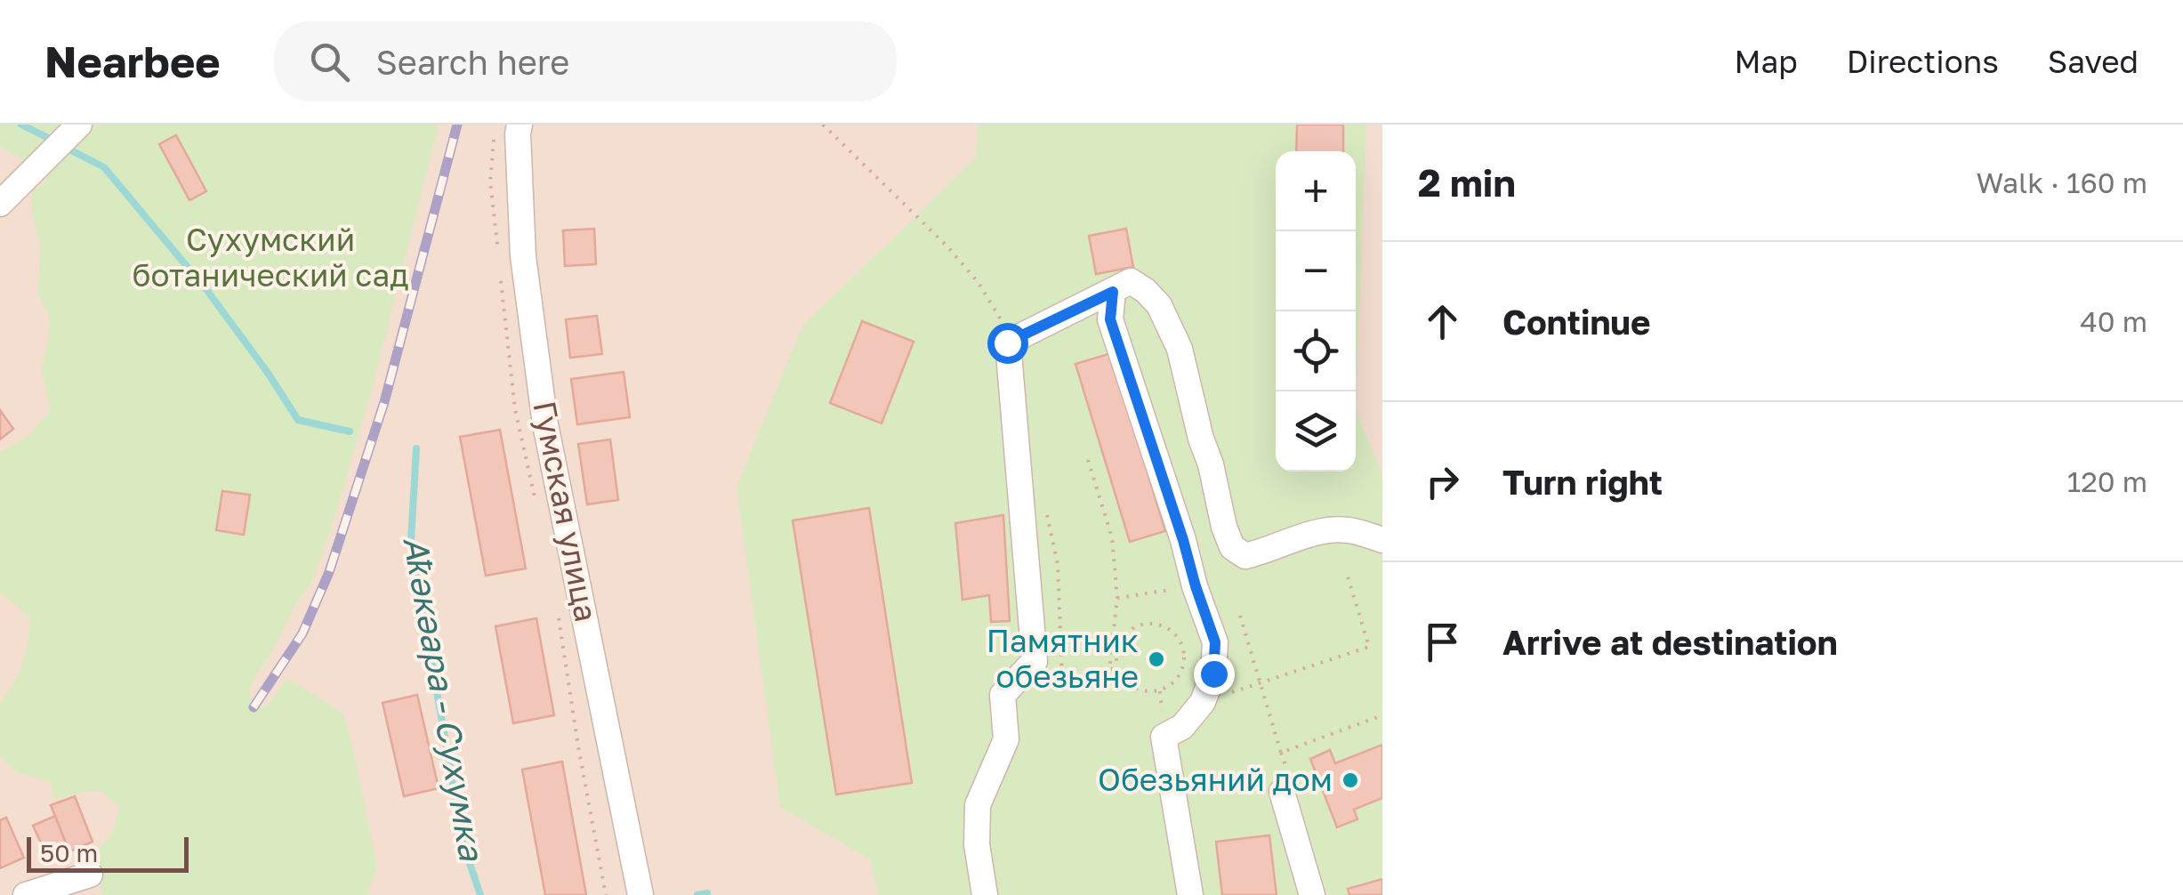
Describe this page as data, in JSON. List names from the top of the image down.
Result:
{
  "streets": {
    "street": ["Гумская улица"]
  },
  "water": ["Аҟәкәара - Сухумка"],
  "parks": ["Сухумский ботанический сад"],
  "places": ["Памятник обезьяне", "Обезьяний дом"],
  "scale_bar": "50 m",
  "page": {
    "header": "Nearbee",
    "search": "Search here",
    "nav": ["Map", "Directions", "Saved"],
    "heading": ["2 min", "Walk · 160 m"],
    "map_buttons": ["+", "−"],
    "list": [
      ["Continue", "40 m"],
      ["Turn right", "120 m"],
      "Arrive at destination"
    ],
    "scale": "50 m"
  }
}
